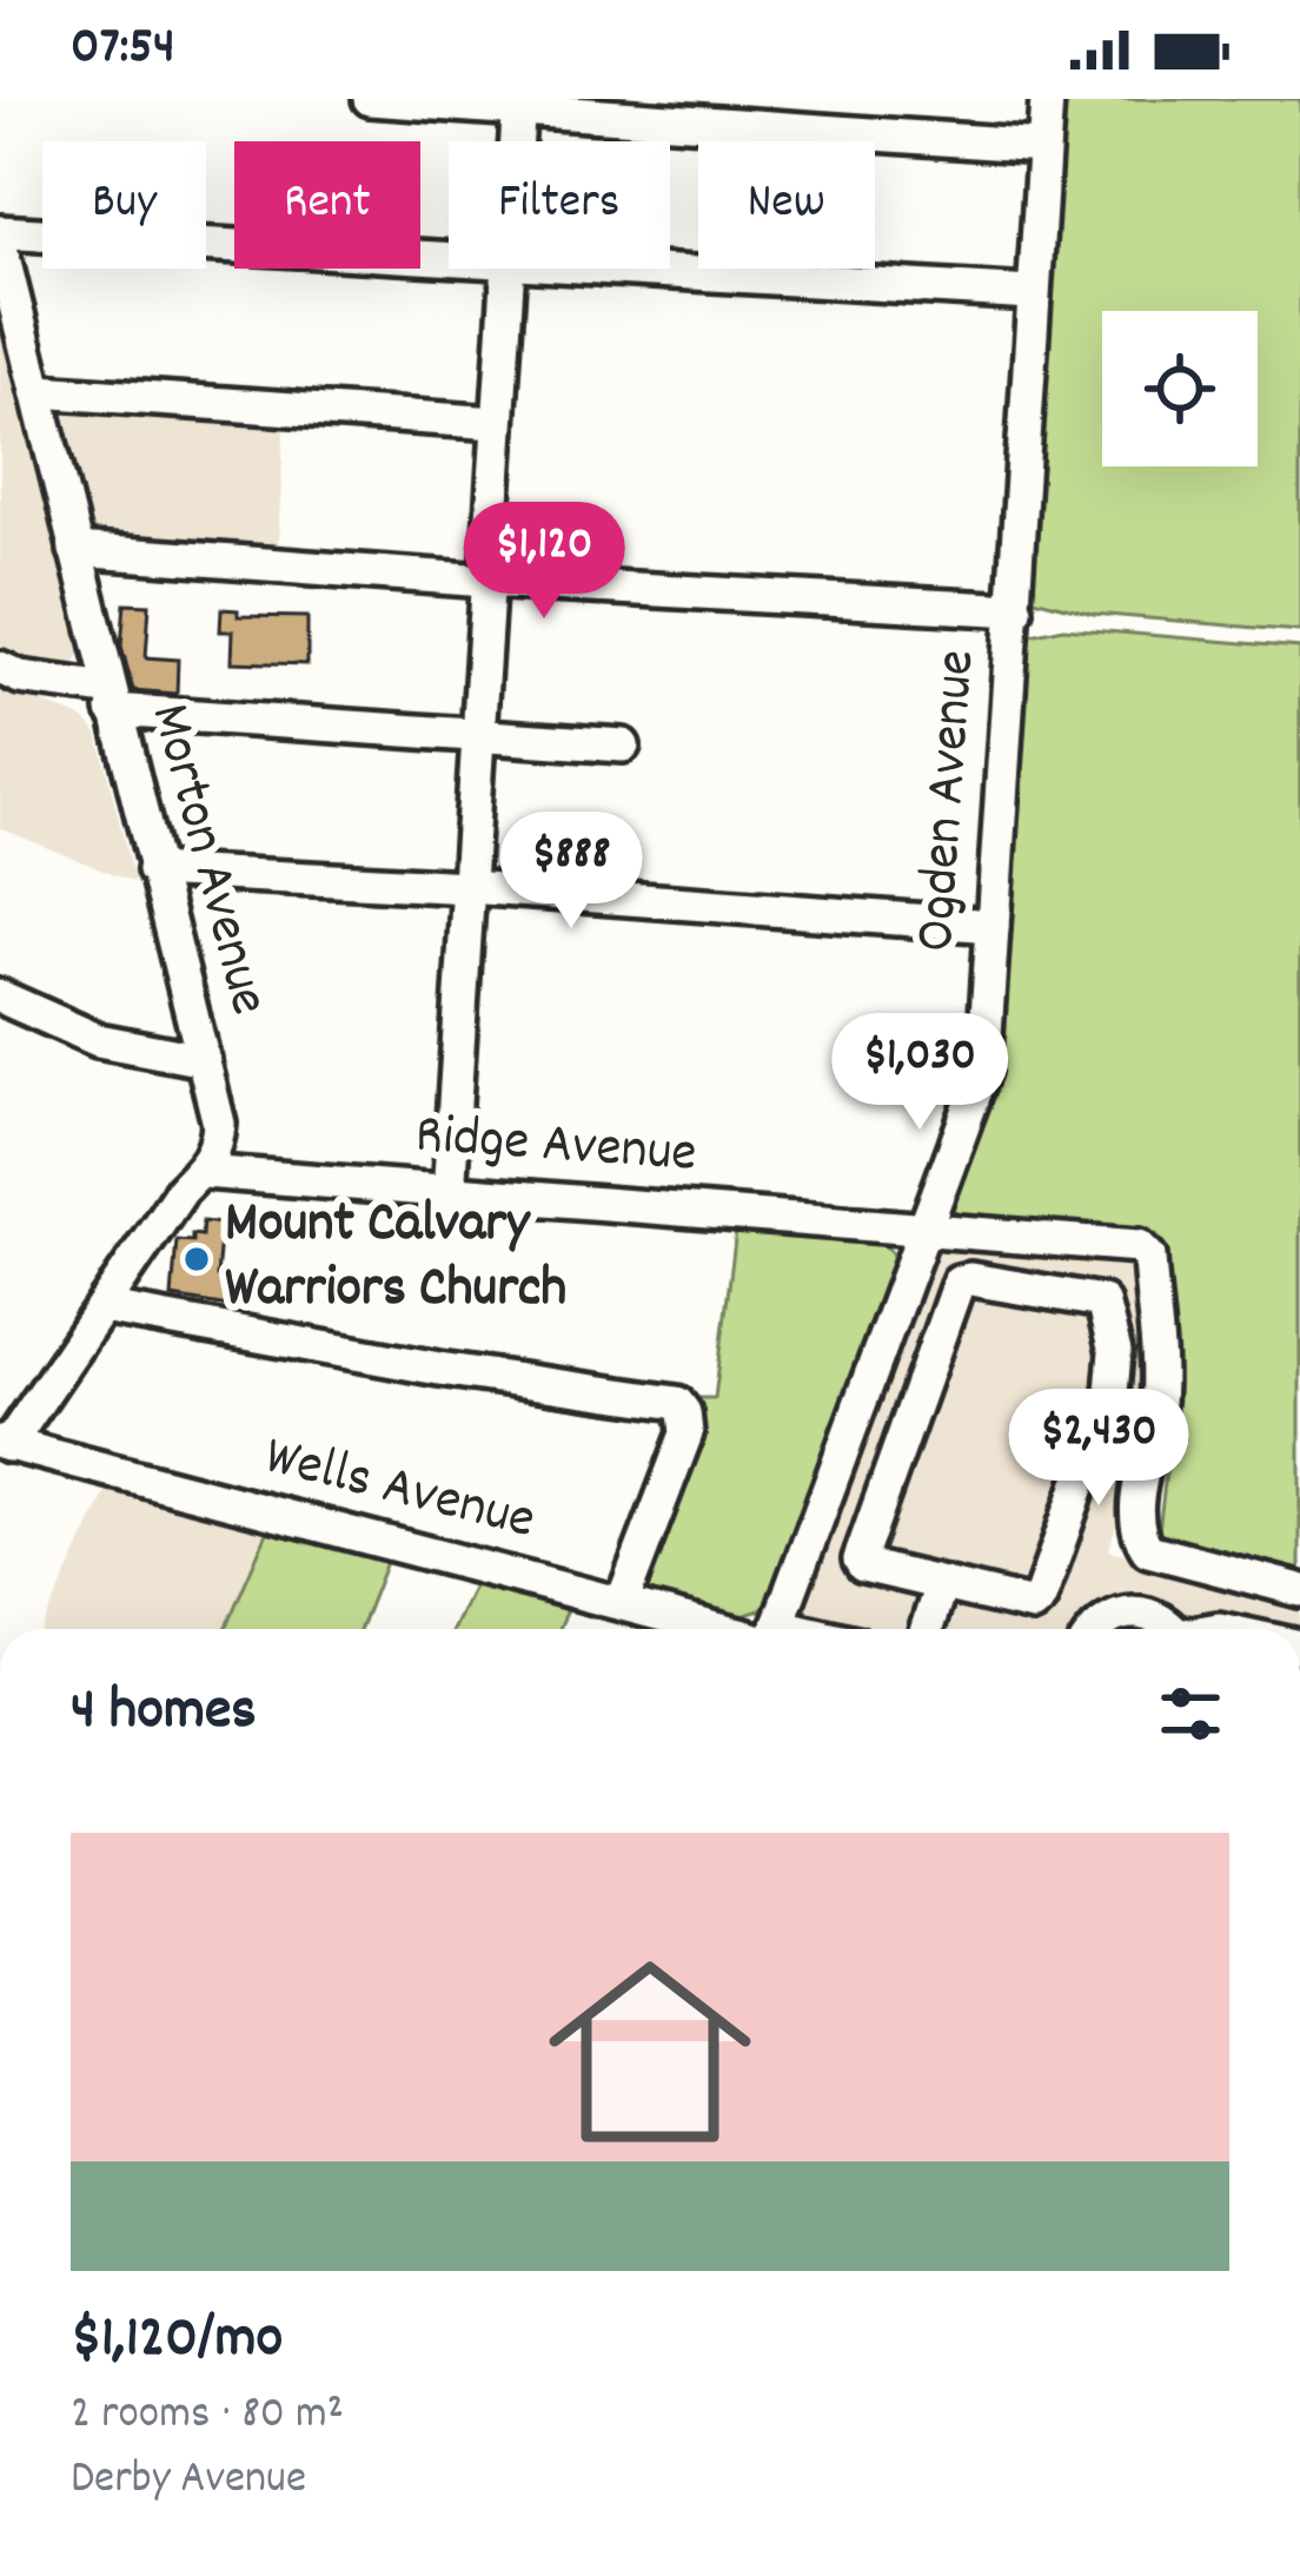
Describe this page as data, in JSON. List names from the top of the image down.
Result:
{
  "streets": {
    "street": [
      "Ogden Avenue",
      "Morton Avenue",
      "Ridge Avenue",
      "Wells Avenue"
    ]
  },
  "crossings": [
    ["Ogden Avenue", "Ridge Avenue"],
    ["Morton Avenue", "Ridge Avenue"]
  ],
  "places": ["Mount Calvary Warriors Church"],
  "page": {
    "status": "07:54",
    "chip": [
      "Buy",
      "Rent",
      "Filters",
      "New"
    ],
    "price": [
      "$1,120",
      "$888",
      "$1,030",
      "$2,430"
    ],
    "heading": "4 homes",
    "list": [
      {
        "name": "$1,120/mo",
        "note": "2 rooms · 80 m² · Derby Avenue"
      }
    ]
  }
}
